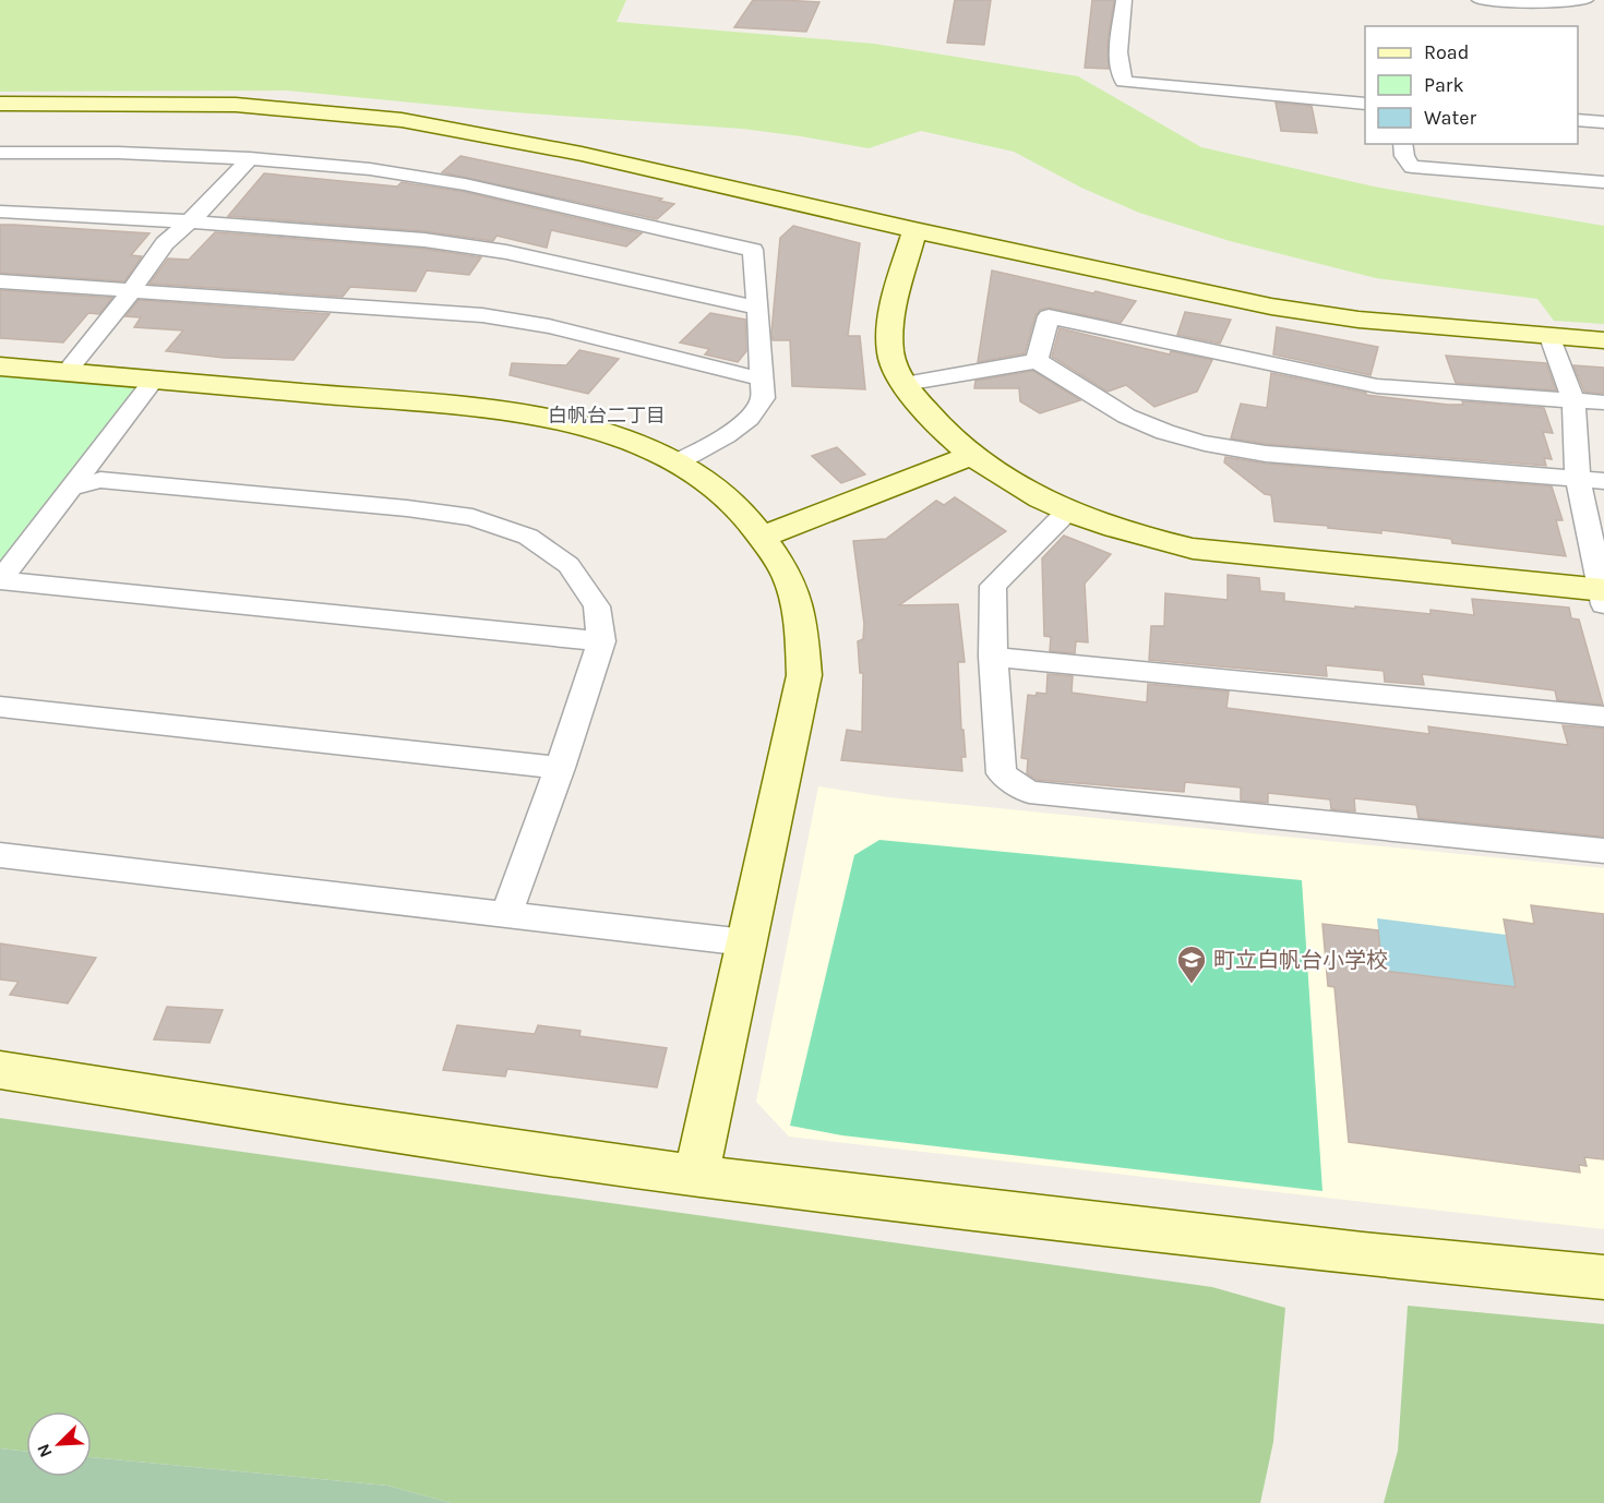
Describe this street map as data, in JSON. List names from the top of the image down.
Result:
{
  "districts": ["白帆台二丁目"],
  "places": {
    "school or university": ["町立白帆台小学校"]
  },
  "legend": ["Road", "Park", "Water"],
  "north": "bottom left"
}
